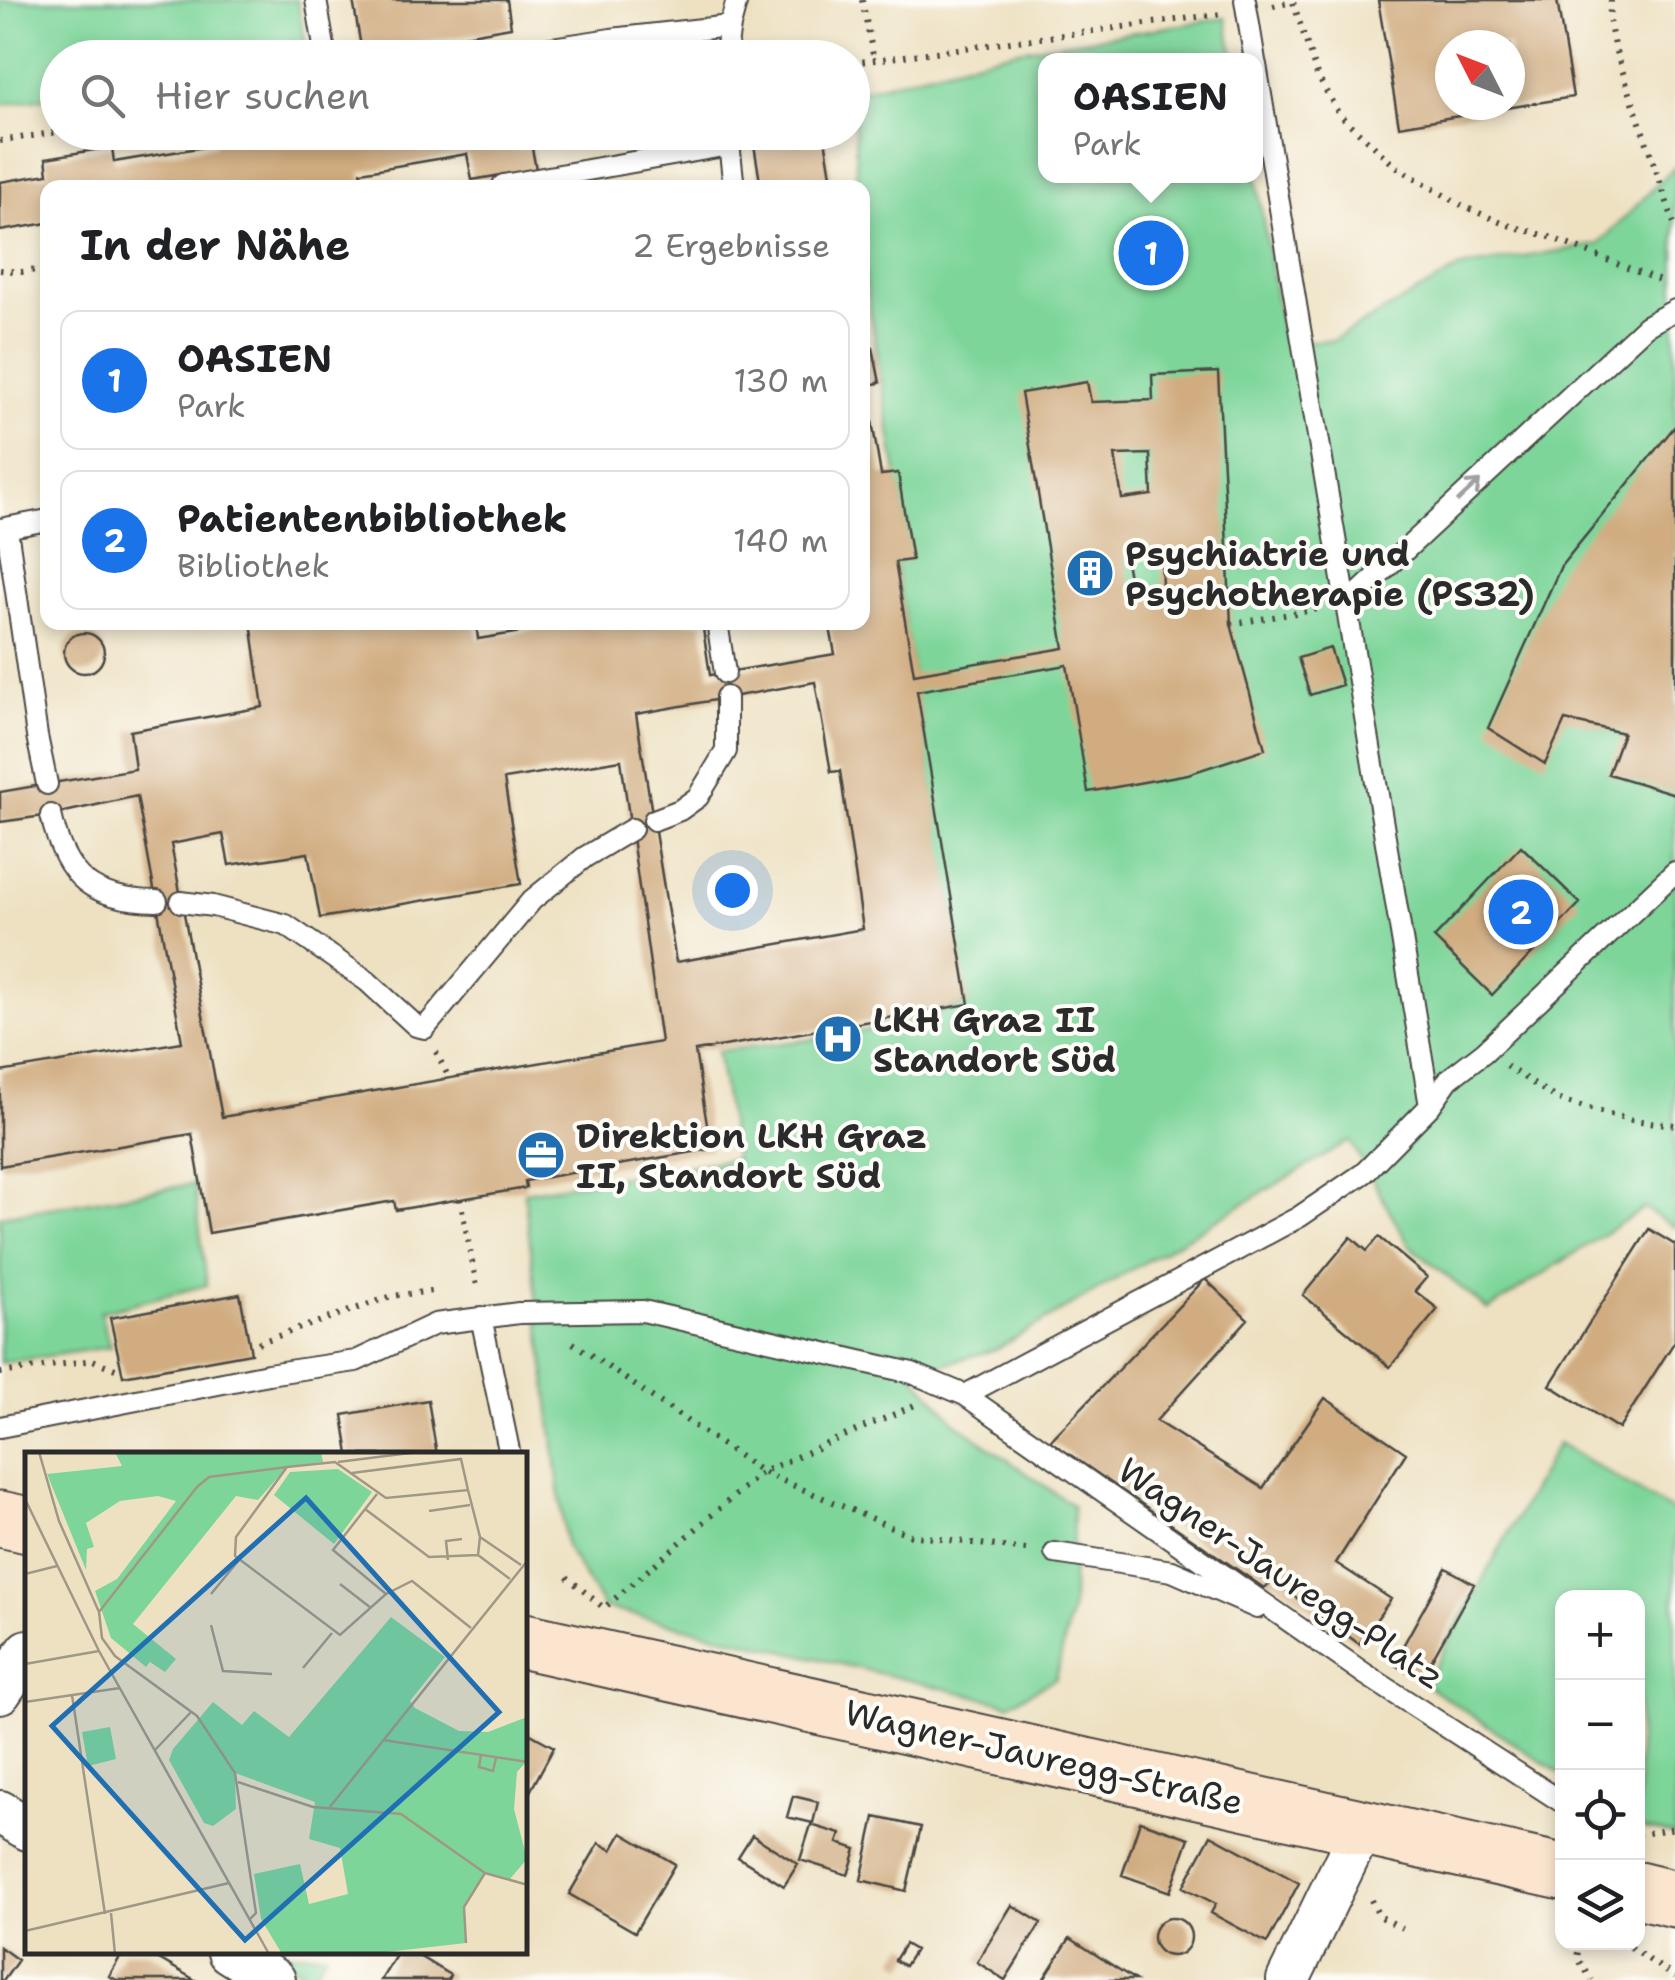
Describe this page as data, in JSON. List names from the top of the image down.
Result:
{
  "streets": {
    "main road": ["Wagner-Jauregg-Straße"],
    "lane": ["Wagner-Jauregg-Platz"]
  },
  "places": {
    "building": ["Psychiatrie und Psychotherapie (PS32)"],
    "hospital": ["LKH Graz II Standort Süd"],
    "office": ["Direktion LKH Graz II, Standort Süd"]
  },
  "north": "top left",
  "page": {
    "search": "Hier suchen",
    "popup": ["OASIEN", "Park"],
    "heading": ["In der Nähe", "2 Ergebnisse"],
    "pins": ["1", "2"],
    "list": [
      {
        "mark": "1",
        "name": "OASIEN",
        "note": "Park",
        "value": "130 m"
      },
      {
        "mark": "2",
        "name": "Patientenbibliothek",
        "note": "Bibliothek",
        "value": "140 m"
      }
    ],
    "map_buttons": ["+", "−"]
  }
}
